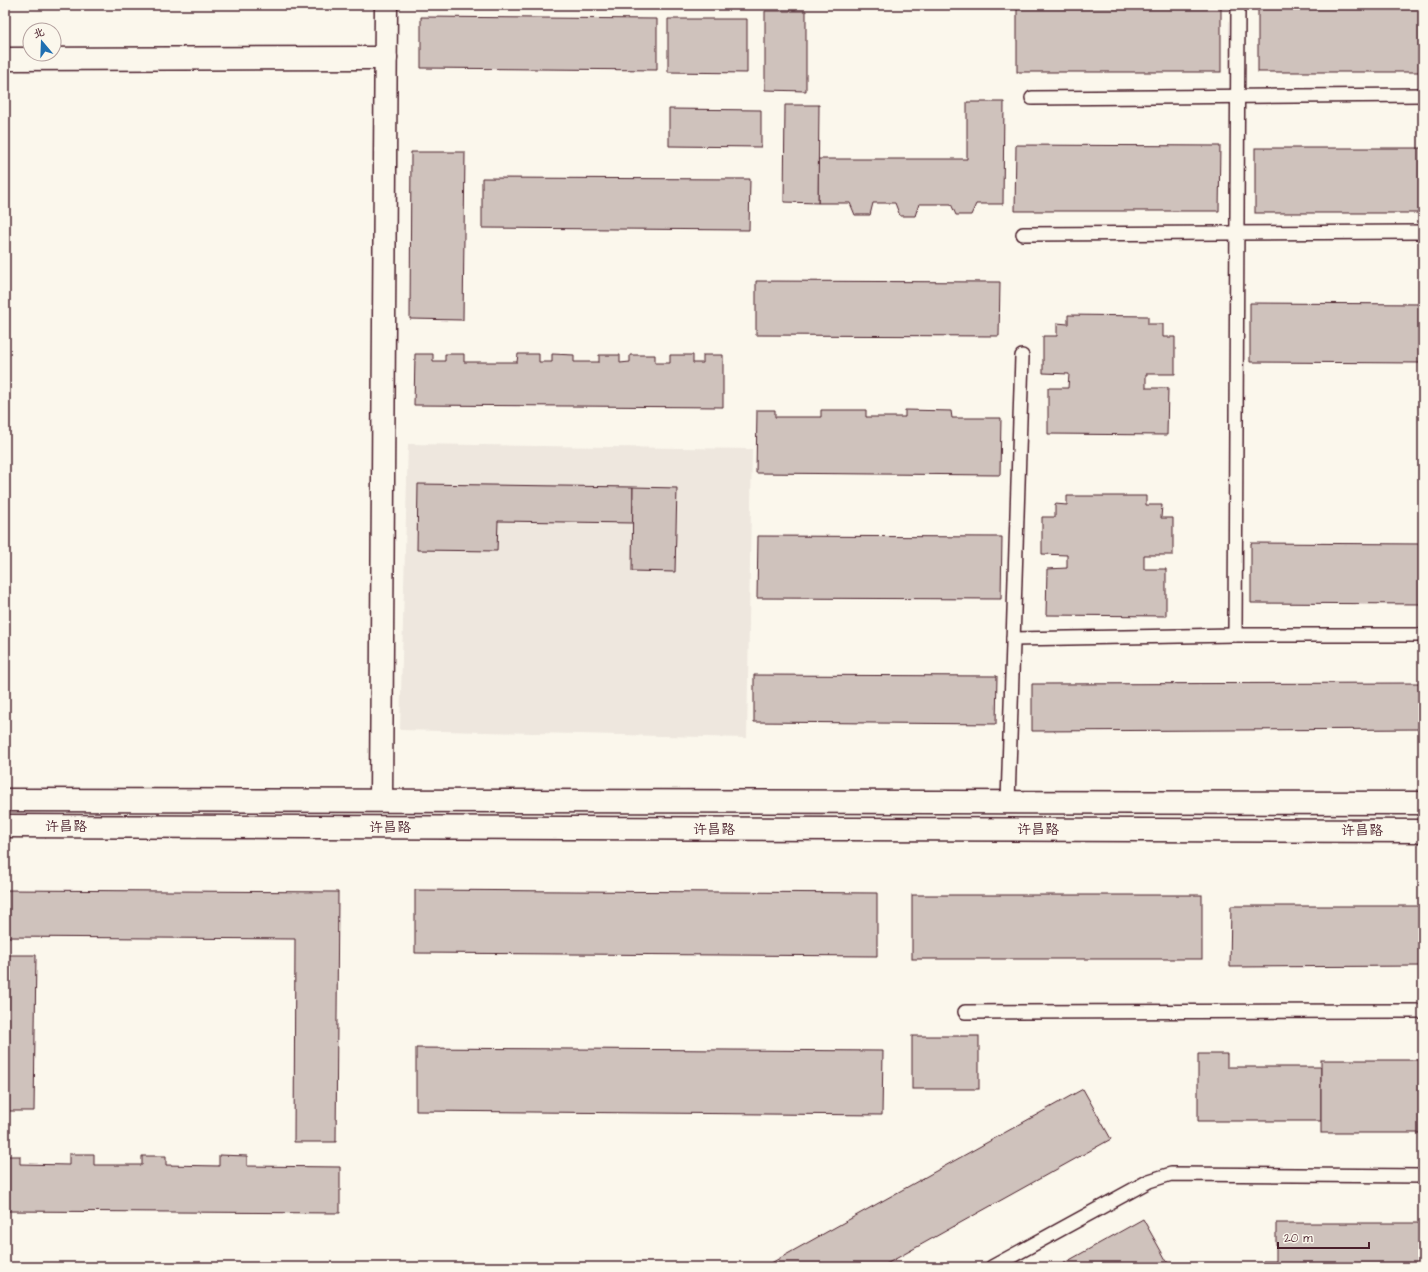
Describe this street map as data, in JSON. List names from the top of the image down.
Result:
{
  "streets": {
    "street": ["许昌路"]
  },
  "scale_bar": "20 m",
  "north": "top"
}
